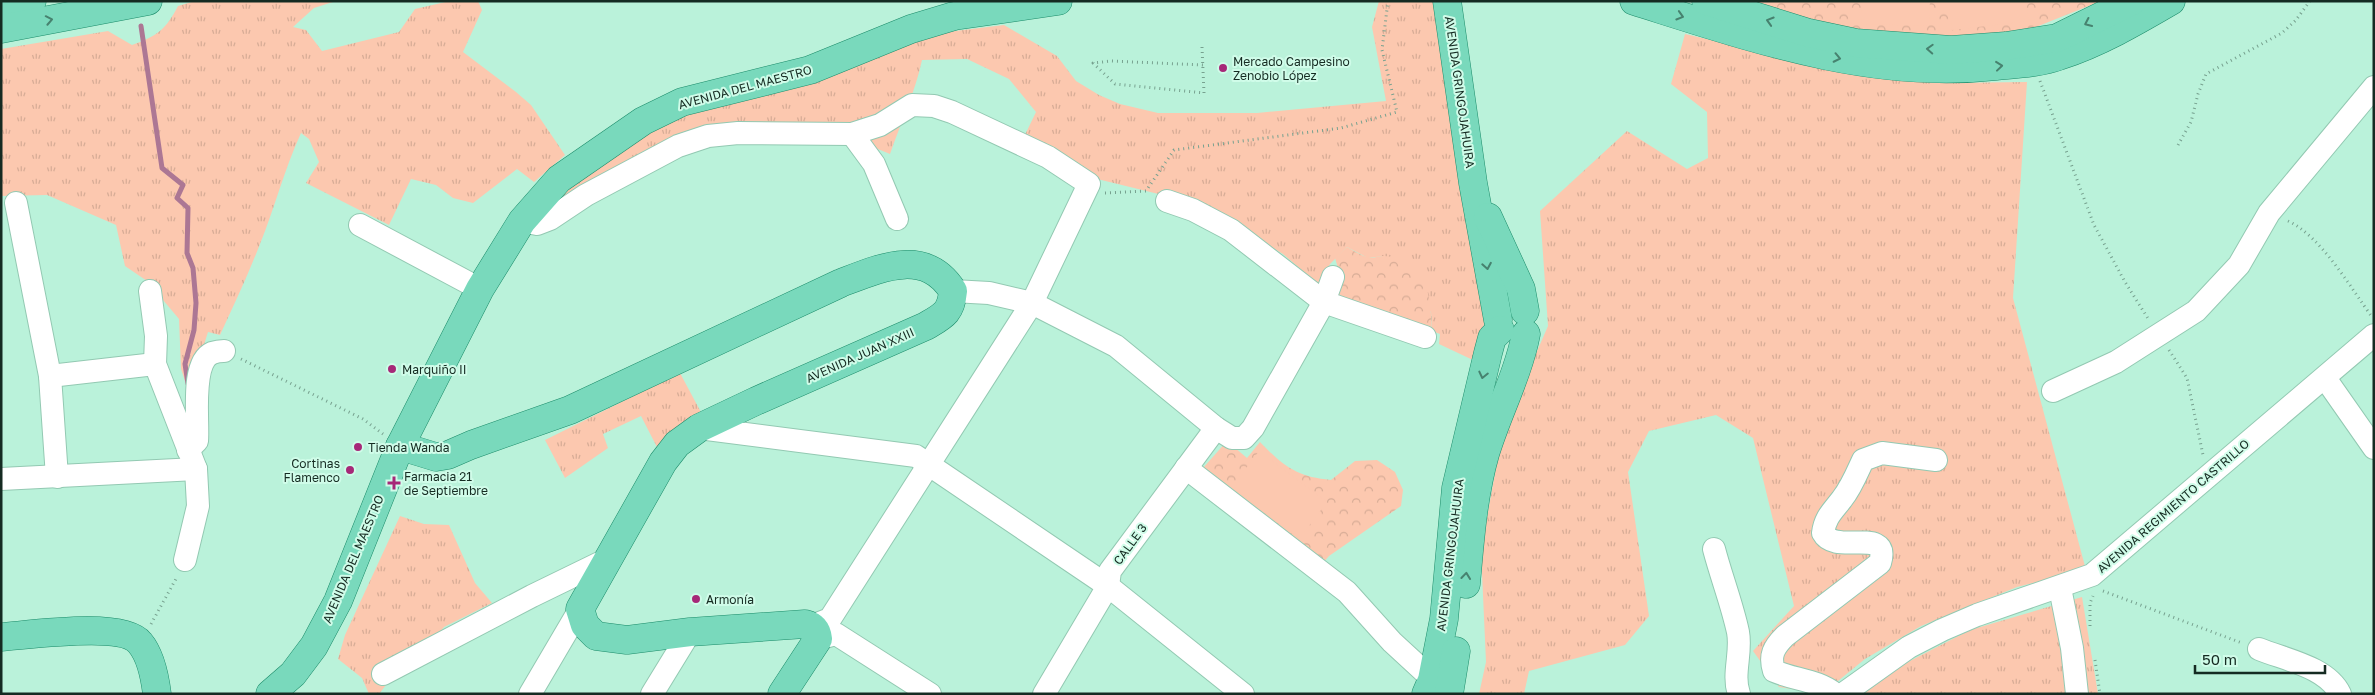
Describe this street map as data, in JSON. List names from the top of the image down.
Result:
{
  "streets": {
    "main road": ["AVENIDA DEL MAESTRO", "AVENIDA GRINGOJAHUIRA", "AVENIDA JUAN XXIII"],
    "street": ["AVENIDA REGIMIENTO CASTRILLO", "CALLE 3"]
  },
  "places": {
    "other": [
      "Mercado Campesino Zenobio López",
      "Marquiño II",
      "Tienda Wanda",
      "Cortinas Flamenco",
      "Armonía"
    ],
    "health": ["Farmacia 21 de Septiembre"]
  },
  "scale_bar": "50 m"
}
